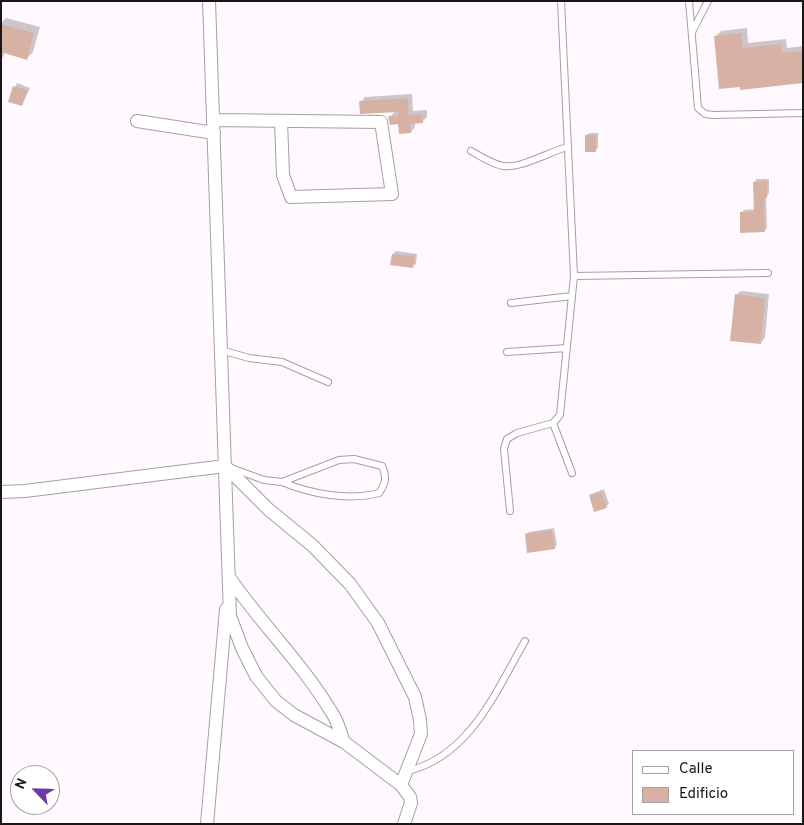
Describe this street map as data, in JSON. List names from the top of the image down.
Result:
{
  "legend": ["Calle", "Edificio"],
  "north": "top left"
}
